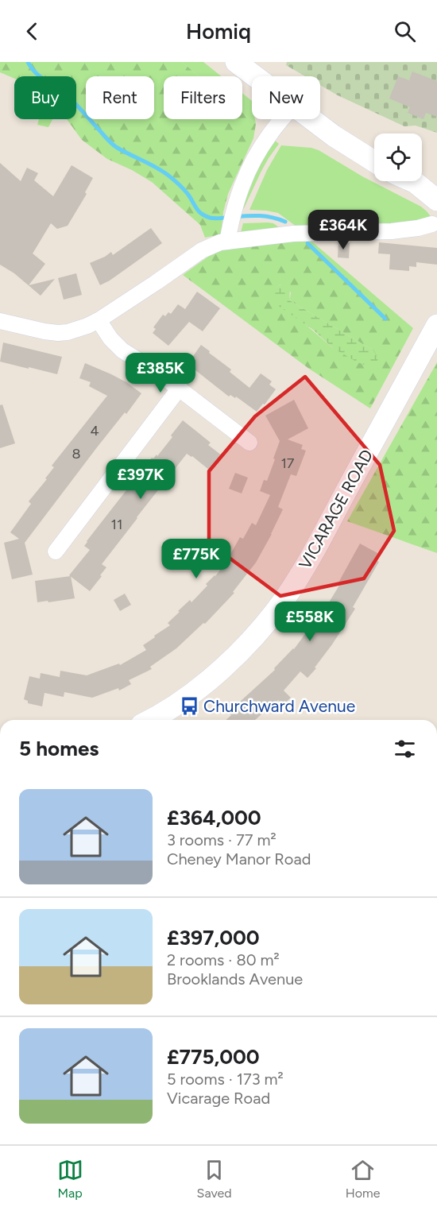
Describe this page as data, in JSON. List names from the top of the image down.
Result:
{
  "streets": {
    "main road": ["VICARAGE ROAD"]
  },
  "places": {
    "bus stop": ["Churchward Avenue"]
  },
  "house_numbers": [
    "4",
    "8",
    "17",
    "11"
  ],
  "page": {
    "header": "Homiq",
    "chip": [
      "Buy",
      "Rent",
      "Filters",
      "New"
    ],
    "price": [
      "£364K",
      "£385K",
      "£397K",
      "£775K",
      "£558K"
    ],
    "heading": "5 homes",
    "list": [
      {
        "name": "£364,000",
        "note": "3 rooms · 77 m² · Cheney Manor Road"
      },
      {
        "name": "£397,000",
        "note": "2 rooms · 80 m² · Brooklands Avenue"
      },
      {
        "name": "£775,000",
        "note": "5 rooms · 173 m² · Vicarage Road"
      }
    ],
    "tabs": ["Map", "Saved", "Home"]
  }
}
